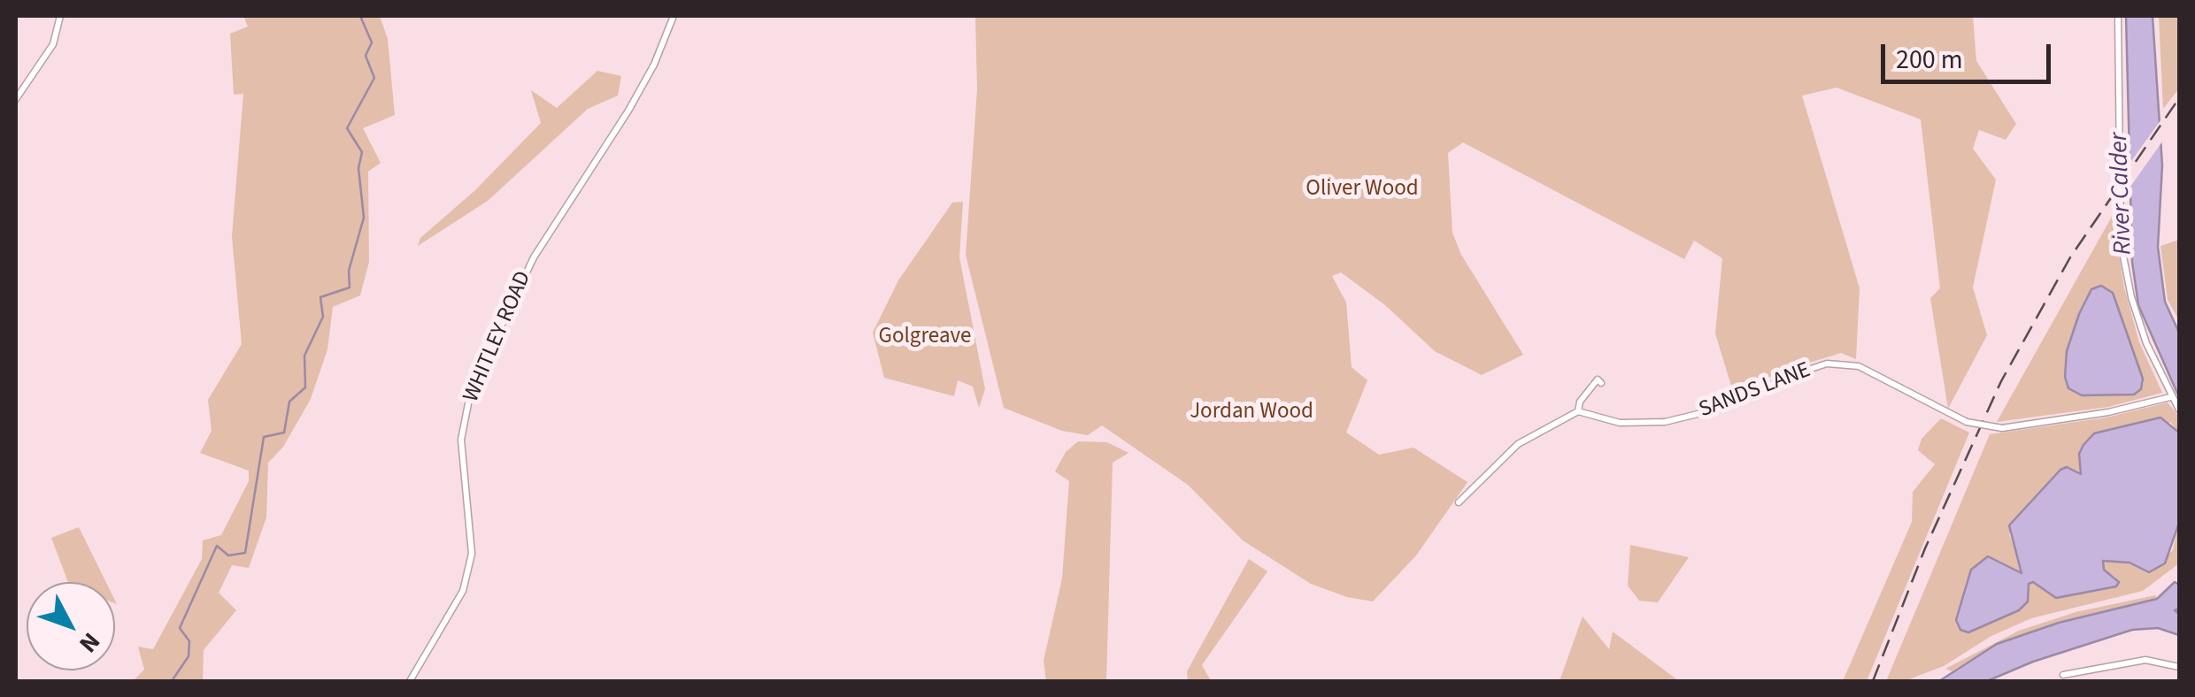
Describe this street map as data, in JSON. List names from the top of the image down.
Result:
{
  "streets": {
    "street": ["WHITLEY ROAD", "SANDS LANE"]
  },
  "water": ["River Calder"],
  "parks": ["Oliver Wood", "Golgreave", "Jordan Wood"],
  "scale_bar": "200 m",
  "north": "bottom right"
}
